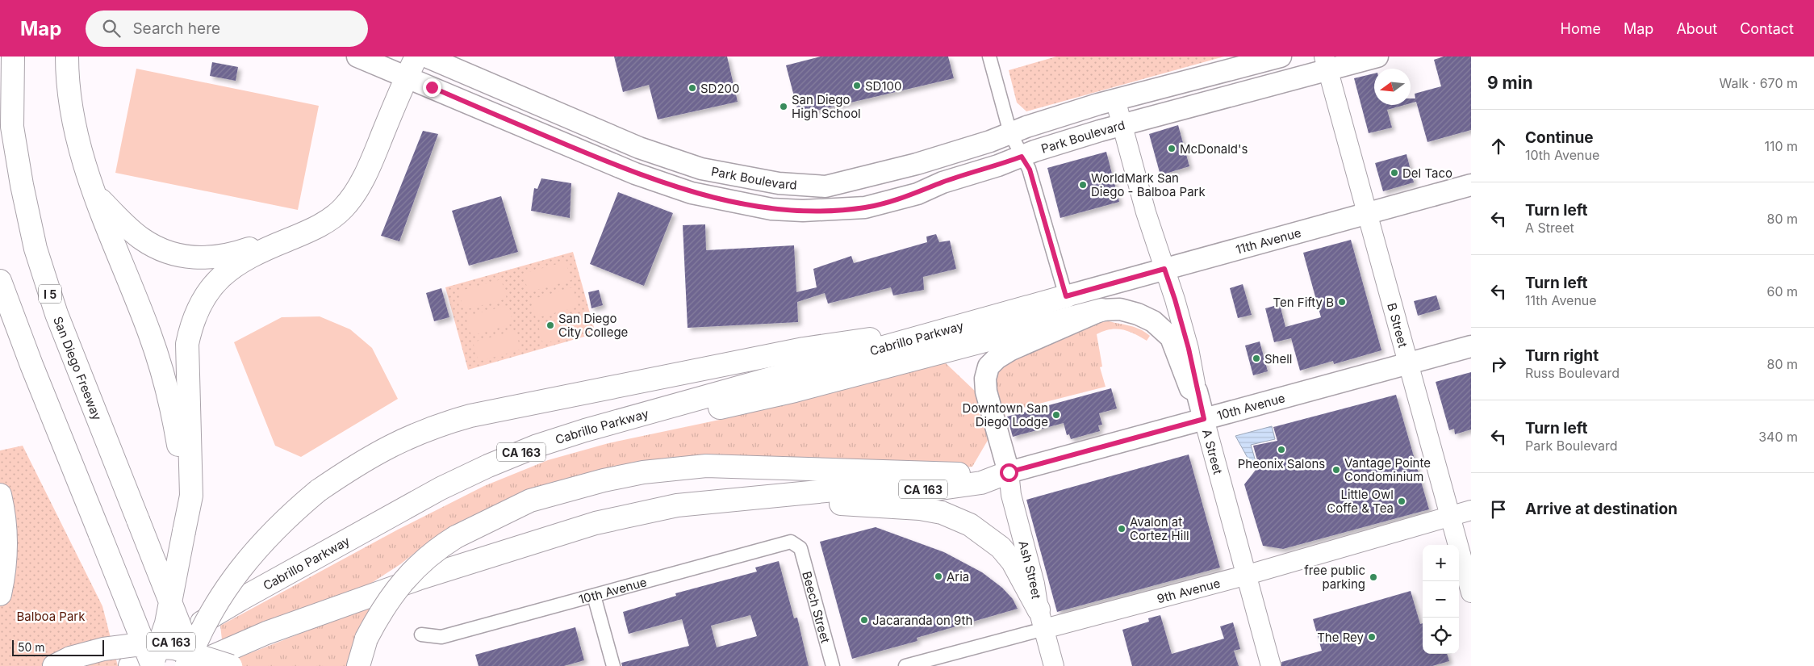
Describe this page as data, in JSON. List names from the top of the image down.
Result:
{
  "streets": {
    "highway": [
      "I 5",
      "Cabrillo Parkway",
      "San Diego Freeway",
      "CA 163"
    ],
    "main road": [
      "Park Boulevard",
      "11th Avenue",
      "B Street",
      "10th Avenue",
      "A Street",
      "Ash Street",
      "9th Avenue"
    ],
    "street": ["Beech Street"]
  },
  "crossings": [
    ["Park Boulevard", "B Street"],
    ["Park Boulevard", "A Street"],
    ["11th Avenue", "B Street"],
    ["11th Avenue", "Cabrillo Parkway"],
    ["11th Avenue", "A Street"],
    ["B Street", "10th Avenue"],
    ["B Street", "9th Avenue"],
    ["10th Avenue", "CA 163"],
    ["10th Avenue", "A Street"],
    ["10th Avenue", "Ash Street"],
    ["10th Avenue", "Beech Street"],
    ["CA 163", "Ash Street"],
    ["A Street", "9th Avenue"],
    ["Ash Street", "9th Avenue"]
  ],
  "parks": ["Balboa Park"],
  "places": [
    "SD100",
    "SD200",
    "San Diego High School",
    "McDonald's",
    "Del Taco",
    "WorldMark San Diego - Balboa Park",
    "Ten Fifty B",
    "San Diego City College",
    "Shell",
    "Downtown San Diego Lodge",
    "Pheonix Salons",
    "Vantage Pointe Condominium",
    "Little Owl Coffe & Tea",
    "Avalon at Cortez Hill",
    "Aria",
    "free public parking",
    "Jacaranda on 9th",
    "The Rey"
  ],
  "scale_bar": "50 m",
  "north": "left",
  "page": {
    "header": "Map",
    "search": "Search here",
    "nav": [
      "Home",
      "Map",
      "About",
      "Contact"
    ],
    "heading": ["9 min", "Walk · 670 m"],
    "list": [
      ["Continue", "10th Avenue", "110 m"],
      ["Turn left", "A Street", "80 m"],
      ["Turn left", "11th Avenue", "60 m"],
      ["Turn right", "Russ Boulevard", "80 m"],
      ["Turn left", "Park Boulevard", "340 m"],
      "Arrive at destination"
    ],
    "map_buttons": ["+", "−"],
    "scale": "50 m"
  }
}
